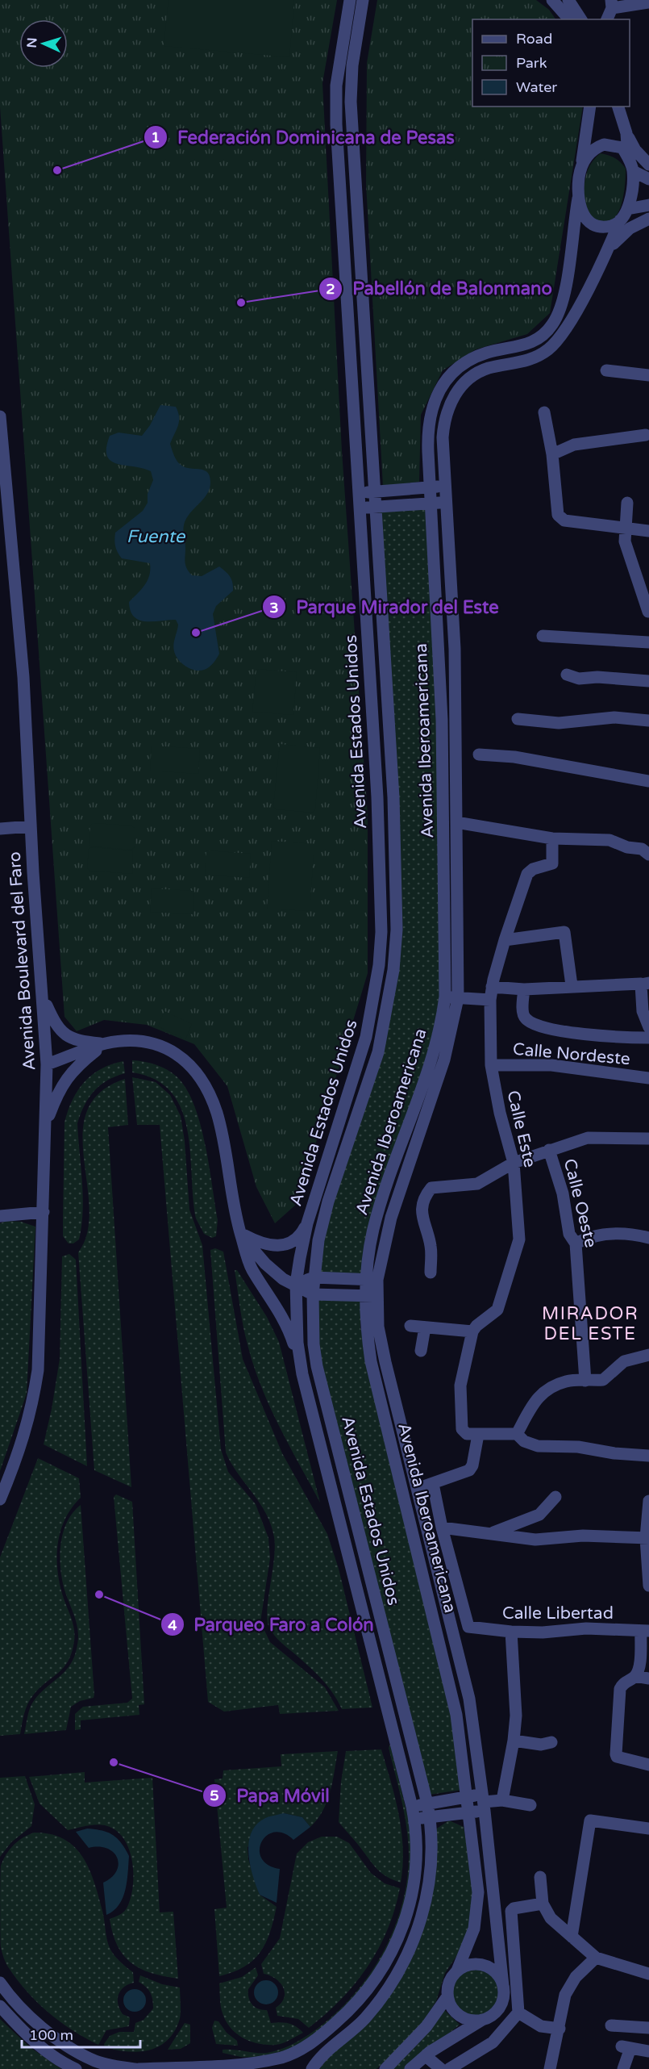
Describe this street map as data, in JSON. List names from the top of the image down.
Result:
{
  "streets": {
    "street": [
      "Avenida Estados Unidos",
      "Avenida Iberoamericana",
      "Avenida Boulevard del Faro",
      "Calle Nordeste",
      "Calle Este",
      "Calle Oeste",
      "Calle Libertad"
    ]
  },
  "crossings": [
    ["Calle Nordeste", "Calle Este"]
  ],
  "districts": ["MIRADOR DEL ESTE"],
  "water": ["Fuente"],
  "places": [
    "Federación Dominicana de Pesas",
    "Pabellón de Balonmano",
    "Parque Mirador del Este",
    "Parqueo Faro a Colón",
    "Papa Móvil"
  ],
  "legend": ["Road", "Park", "Water"],
  "scale_bar": "100 m",
  "north": "left"
}
